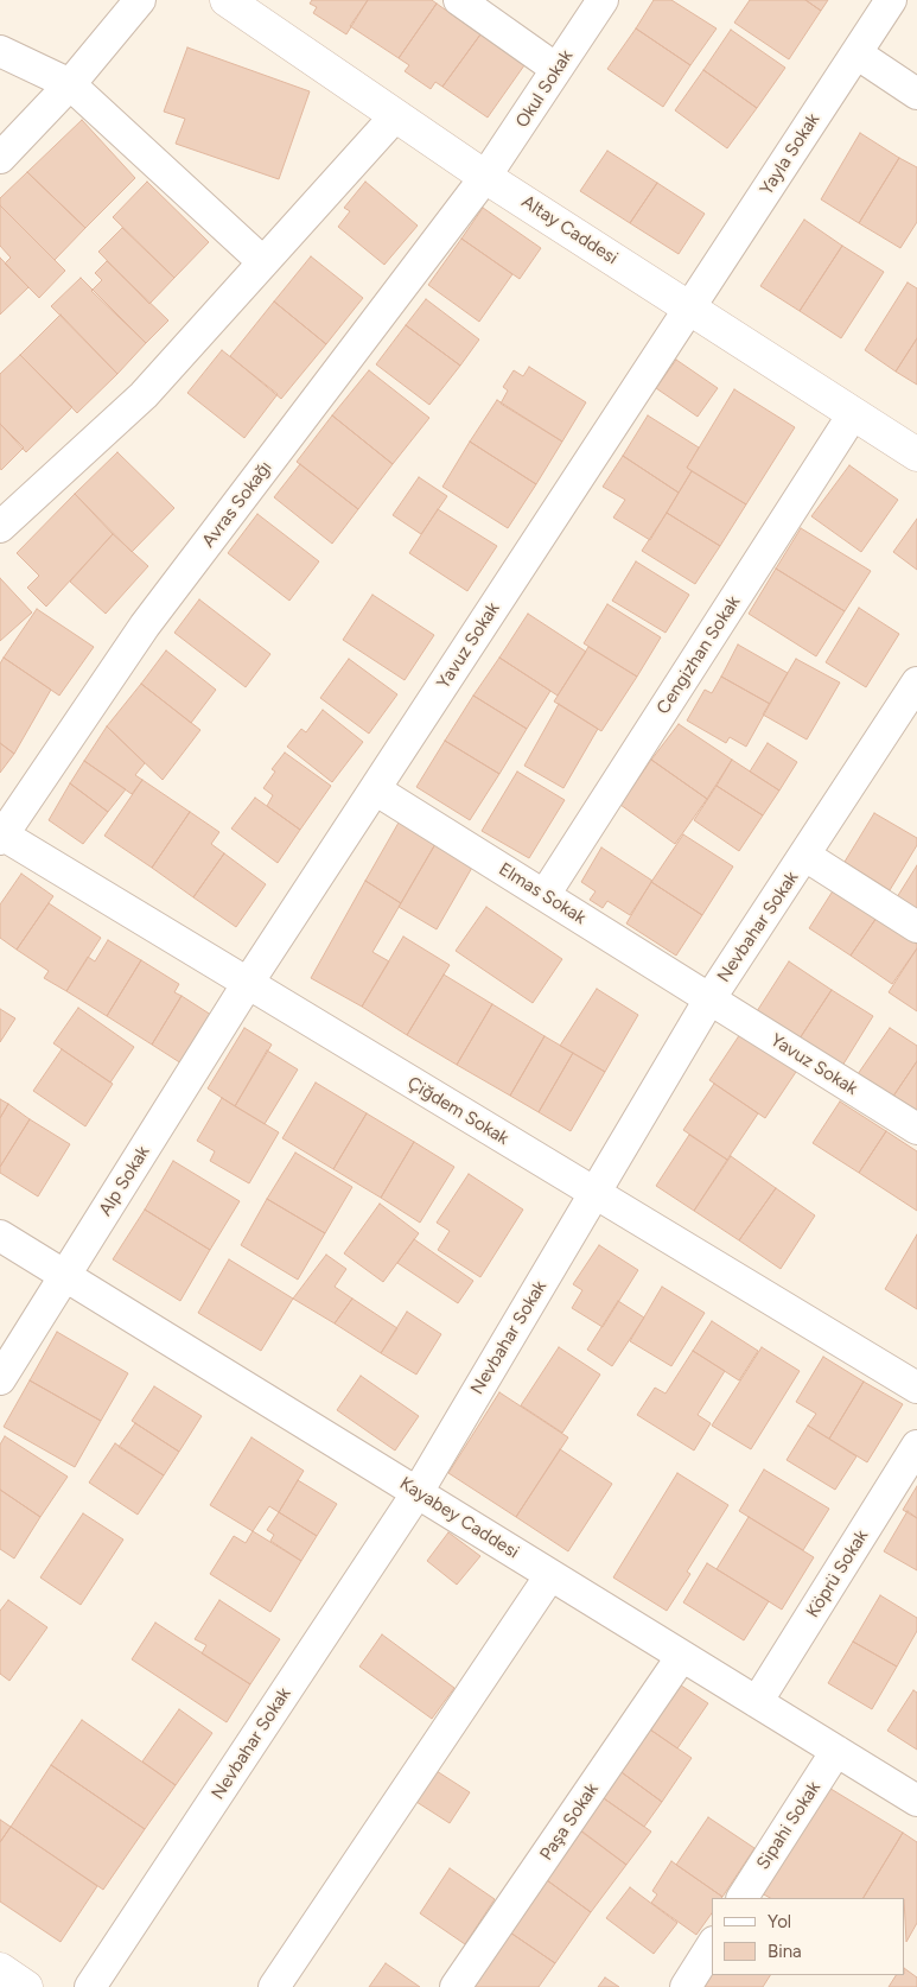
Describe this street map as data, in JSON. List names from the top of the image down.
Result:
{
  "streets": {
    "main road": ["Altay Caddesi"],
    "street": [
      "Okul Sokak",
      "Yayla Sokak",
      "Avras Sokağı",
      "Yavuz Sokak",
      "Cengizhan Sokak",
      "Elmas Sokak",
      "Nevbahar Sokak",
      "Çiğdem Sokak",
      "Alp Sokak",
      "Kayabey Caddesi",
      "Köprü Sokak",
      "Paşa Sokak",
      "Sipahi Sokak"
    ]
  },
  "crossings": [
    ["Okul Sokak", "Altay Caddesi"],
    ["Okul Sokak", "Avras Sokağı"],
    ["Yayla Sokak", "Altay Caddesi"],
    ["Yayla Sokak", "Yavuz Sokak"],
    ["Altay Caddesi", "Avras Sokağı"],
    ["Altay Caddesi", "Yavuz Sokak"],
    ["Altay Caddesi", "Cengizhan Sokak"],
    ["Avras Sokağı", "Çiğdem Sokak"],
    ["Yavuz Sokak", "Elmas Sokak"],
    ["Yavuz Sokak", "Nevbahar Sokak"],
    ["Yavuz Sokak", "Çiğdem Sokak"],
    ["Yavuz Sokak", "Alp Sokak"],
    ["Cengizhan Sokak", "Elmas Sokak"],
    ["Elmas Sokak", "Nevbahar Sokak"],
    ["Nevbahar Sokak", "Çiğdem Sokak"],
    ["Nevbahar Sokak", "Kayabey Caddesi"],
    ["Çiğdem Sokak", "Alp Sokak"],
    ["Alp Sokak", "Kayabey Caddesi"],
    ["Kayabey Caddesi", "Köprü Sokak"],
    ["Kayabey Caddesi", "Paşa Sokak"],
    ["Kayabey Caddesi", "Sipahi Sokak"]
  ],
  "legend": ["Yol", "Bina"]
}
